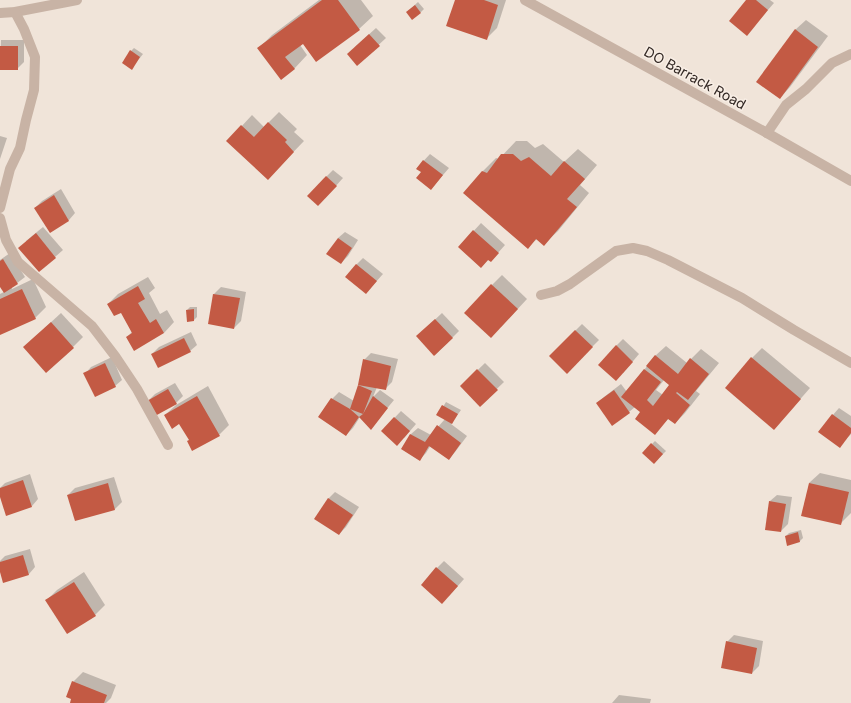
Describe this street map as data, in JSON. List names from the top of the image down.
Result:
{
  "streets": {
    "street": ["DO Barrack Road"]
  }
}
